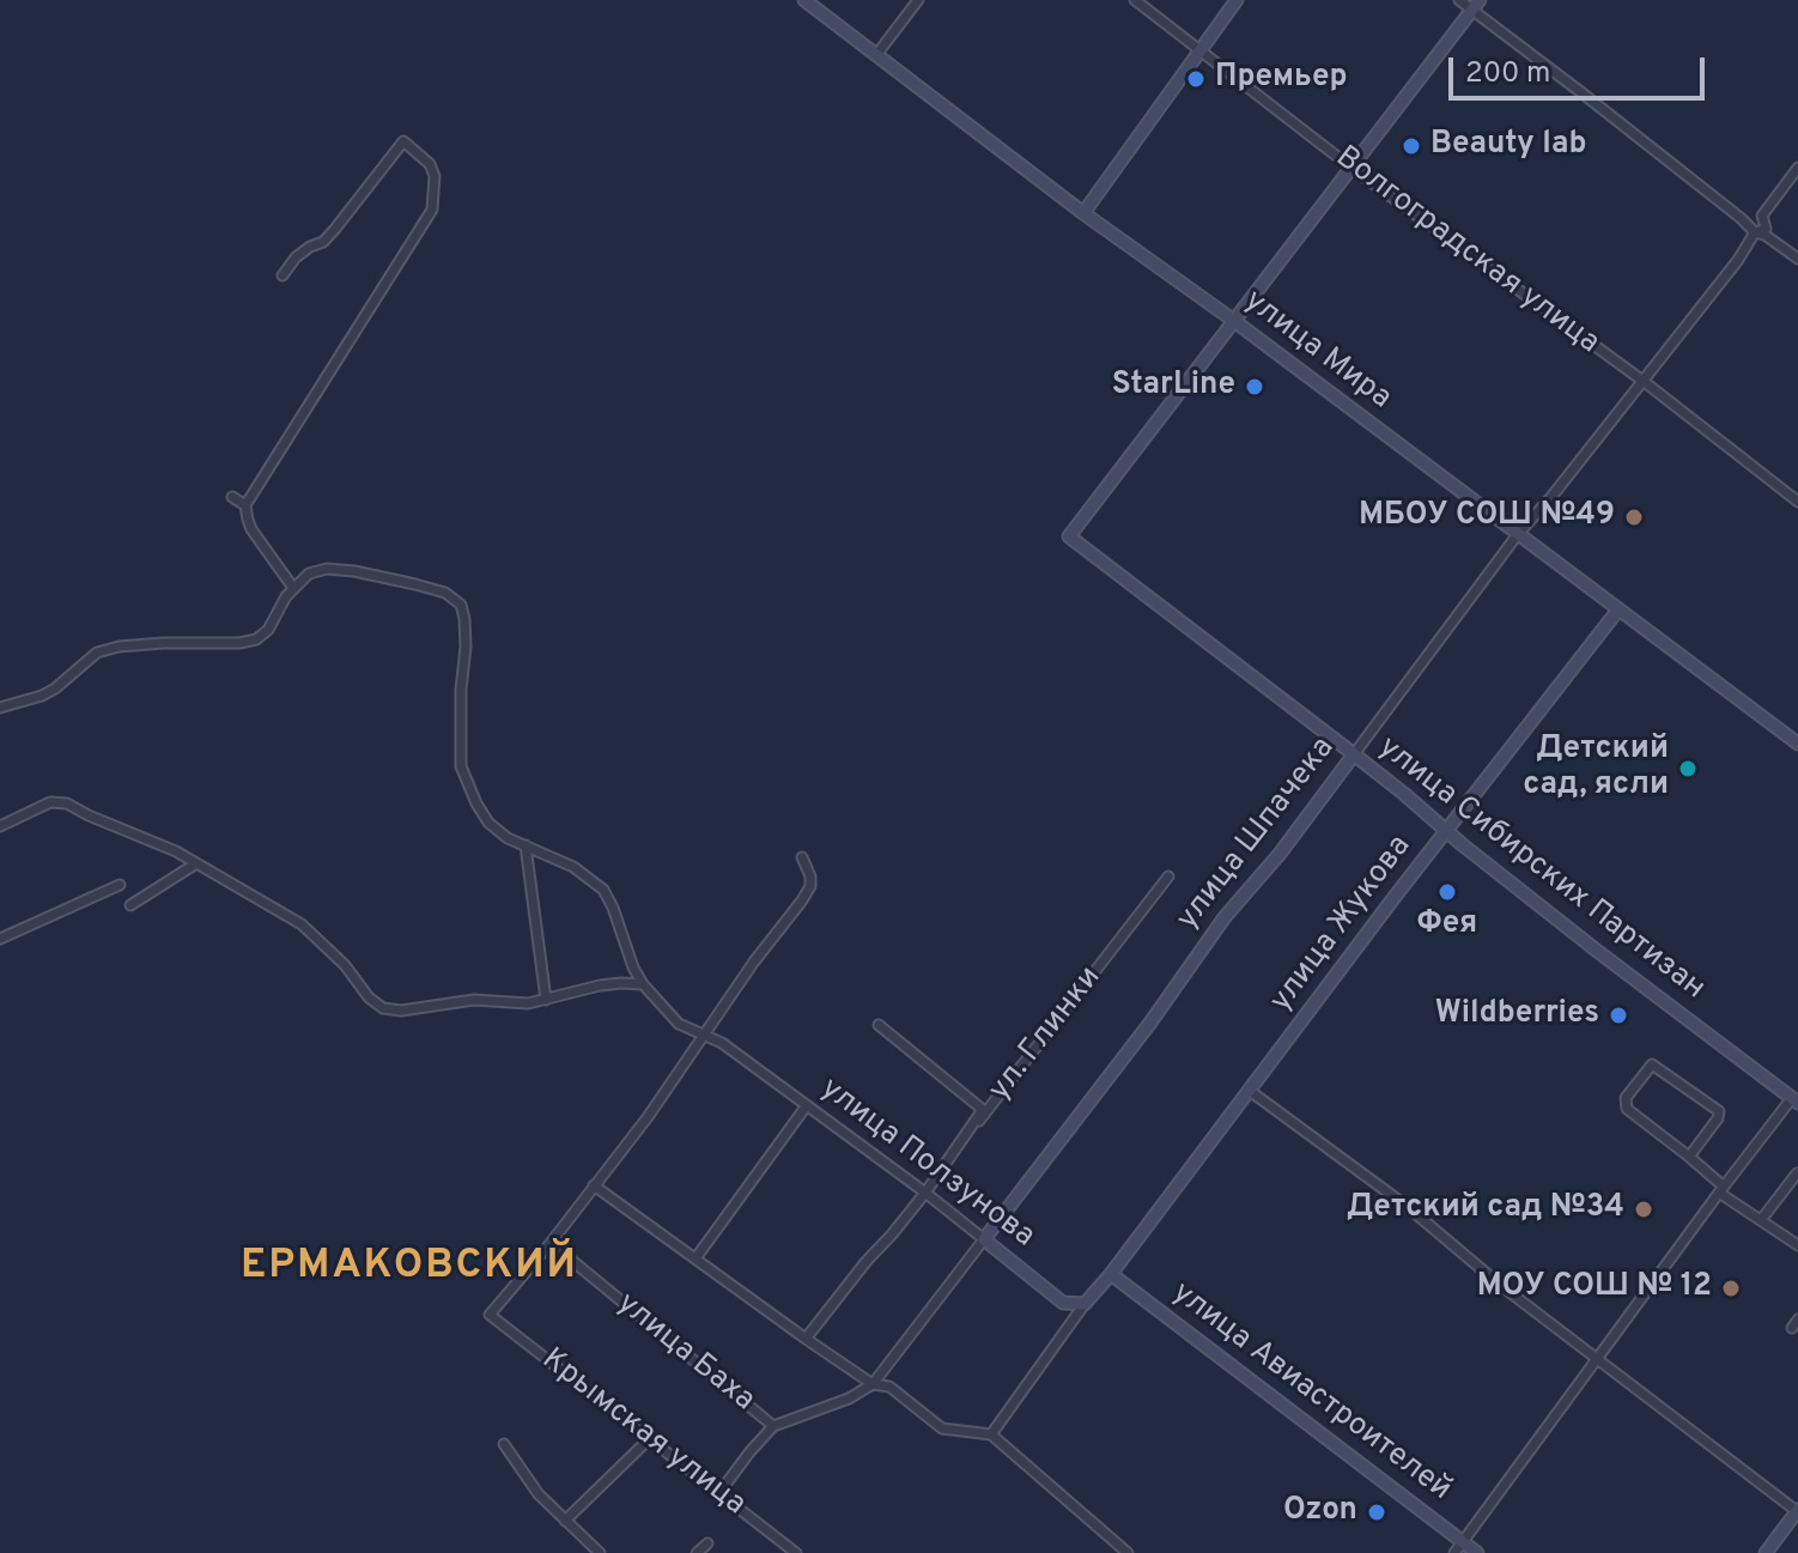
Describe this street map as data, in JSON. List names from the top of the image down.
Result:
{
  "streets": {
    "street": [
      "Волгоградская улица",
      "улица Мира",
      "улица Шпачека",
      "улица Сибирских Партизан",
      "улица Жукова",
      "ул. Глинки",
      "улица Ползунова",
      "улица Баха",
      "улица Авиастроителей",
      "Крымская улица"
    ]
  },
  "crossings": [
    ["Волгоградская улица", "улица Шпачека"],
    ["улица Мира", "улица Шпачека"],
    ["улица Мира", "улица Сибирских Партизан"],
    ["улица Мира", "улица Жукова"],
    ["улица Шпачека", "улица Сибирских Партизан"],
    ["улица Шпачека", "улица Ползунова"],
    ["улица Шпачека", "улица Баха"],
    ["улица Шпачека", "Крымская улица"],
    ["улица Сибирских Партизан", "улица Жукова"],
    ["улица Жукова", "улица Авиастроителей"],
    ["ул. Глинки", "улица Ползунова"],
    ["улица Баха", "Крымская улица"]
  ],
  "districts": ["ЕРМАКОВСКИЙ"],
  "places": [
    "Премьер",
    "Beauty lab",
    "StarLine",
    "МБОУ СОШ №49",
    "Детский сад, ясли",
    "Фея",
    "Wildberries",
    "Детский сад №34",
    "МОУ СОШ № 12",
    "Ozon"
  ],
  "scale_bar": "200 m"
}
